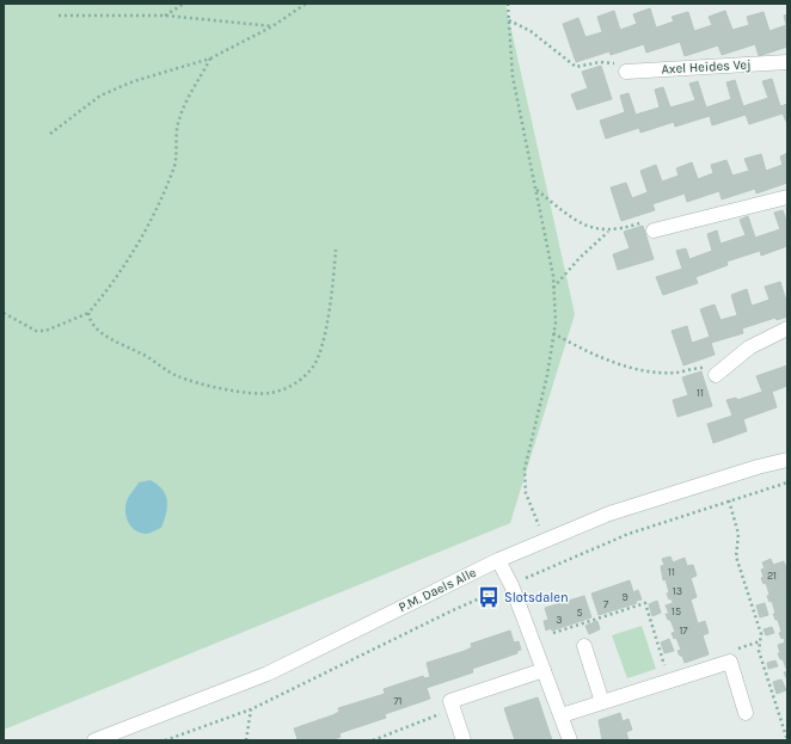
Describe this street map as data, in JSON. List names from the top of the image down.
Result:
{
  "streets": {
    "street": ["Axel Heides Vej", "P.M. Daels Alle"]
  },
  "places": {
    "bus stop": ["Slotsdalen"]
  },
  "house_numbers": [
    "11",
    "11",
    "21",
    "13",
    "9",
    "7",
    "15",
    "5",
    "3",
    "17",
    "71"
  ]
}
